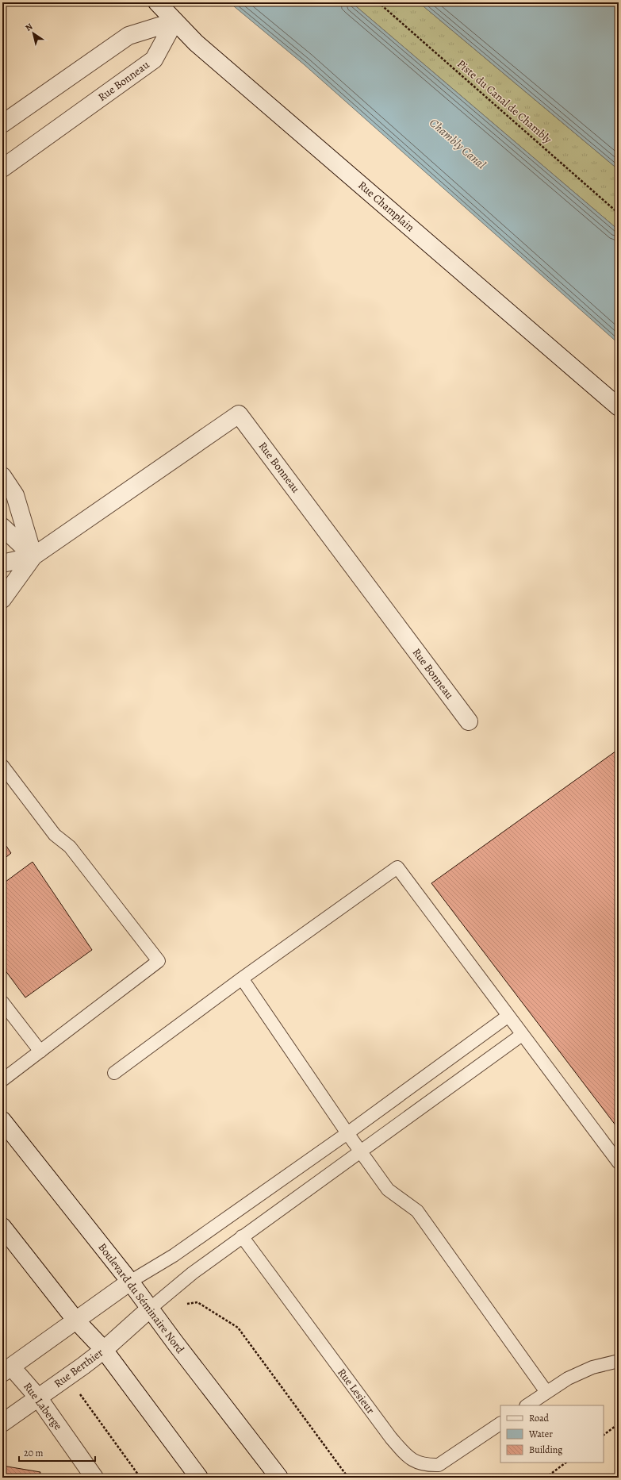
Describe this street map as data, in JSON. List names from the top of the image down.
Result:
{
  "streets": {
    "street": [
      "Rue Bonneau",
      "Rue Champlain",
      "Boulevard du Séminaire Nord",
      "Rue Berthier",
      "Rue Laberge"
    ],
    "lane": ["Rue Lesieur"],
    "path": ["Piste du Canal de Chambly"]
  },
  "crossings": [
    ["Rue Bonneau", "Rue Champlain"],
    ["Boulevard du Séminaire Nord", "Rue Berthier"],
    ["Rue Berthier", "Rue Laberge"]
  ],
  "water": ["Chambly Canal"],
  "legend": ["Road", "Water", "Building"],
  "scale_bar": "20 m",
  "north": "top left"
}
